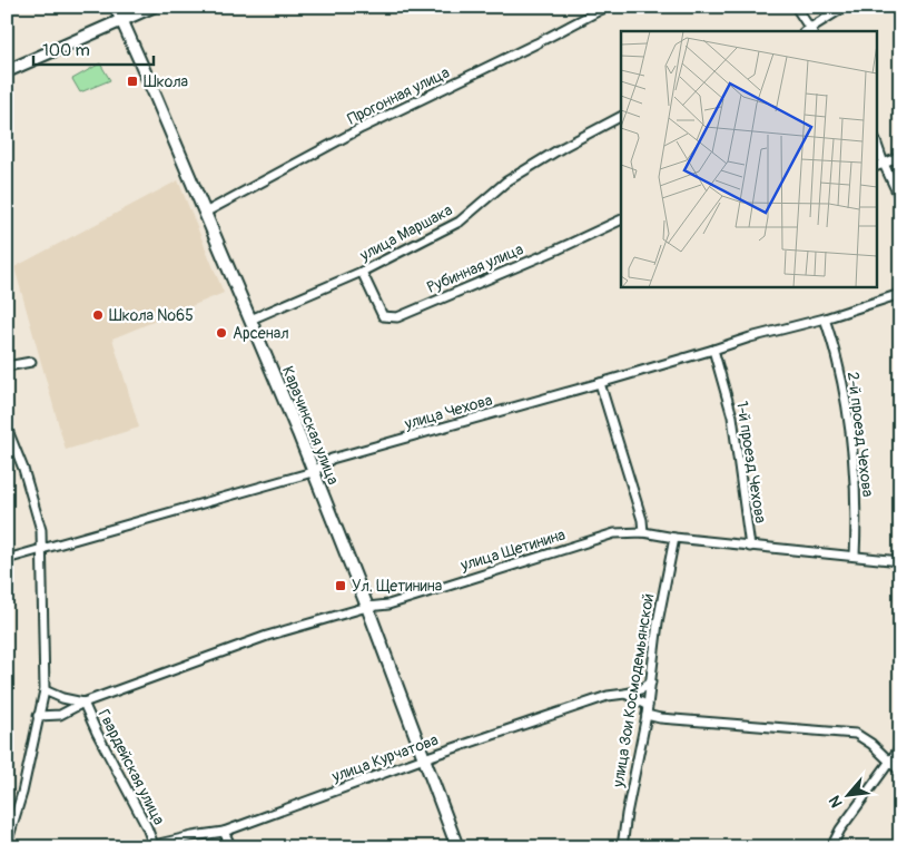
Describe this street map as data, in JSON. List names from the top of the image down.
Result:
{
  "streets": {
    "street": [
      "Прогонная улица",
      "улица Маршака",
      "Рубинная улица",
      "улица Чехова",
      "Карачинская улица",
      "2-й проезд Чехова",
      "1-й проезд Чехова",
      "улица Щетинина",
      "улица Зои Космодемьянской",
      "улица Курчатова",
      "Гвардейская улица"
    ]
  },
  "crossings": [
    ["Прогонная улица", "Карачинская улица"],
    ["улица Маршака", "Рубинная улица"],
    ["улица Маршака", "Карачинская улица"],
    ["улица Чехова", "Карачинская улица"],
    ["улица Чехова", "2-й проезд Чехова"],
    ["улица Чехова", "1-й проезд Чехова"],
    ["Карачинская улица", "улица Щетинина"],
    ["Карачинская улица", "улица Курчатова"],
    ["2-й проезд Чехова", "улица Щетинина"],
    ["1-й проезд Чехова", "улица Щетинина"],
    ["улица Щетинина", "улица Зои Космодемьянской"],
    ["улица Щетинина", "Гвардейская улица"],
    ["улица Зои Космодемьянской", "улица Курчатова"],
    ["улица Курчатова", "Гвардейская улица"]
  ],
  "places": {
    "transit": ["Школа", "Ул. Щетинина"],
    "other": ["Школа №65", "Арсенал"]
  },
  "scale_bar": "100 m",
  "north": "bottom left"
}
